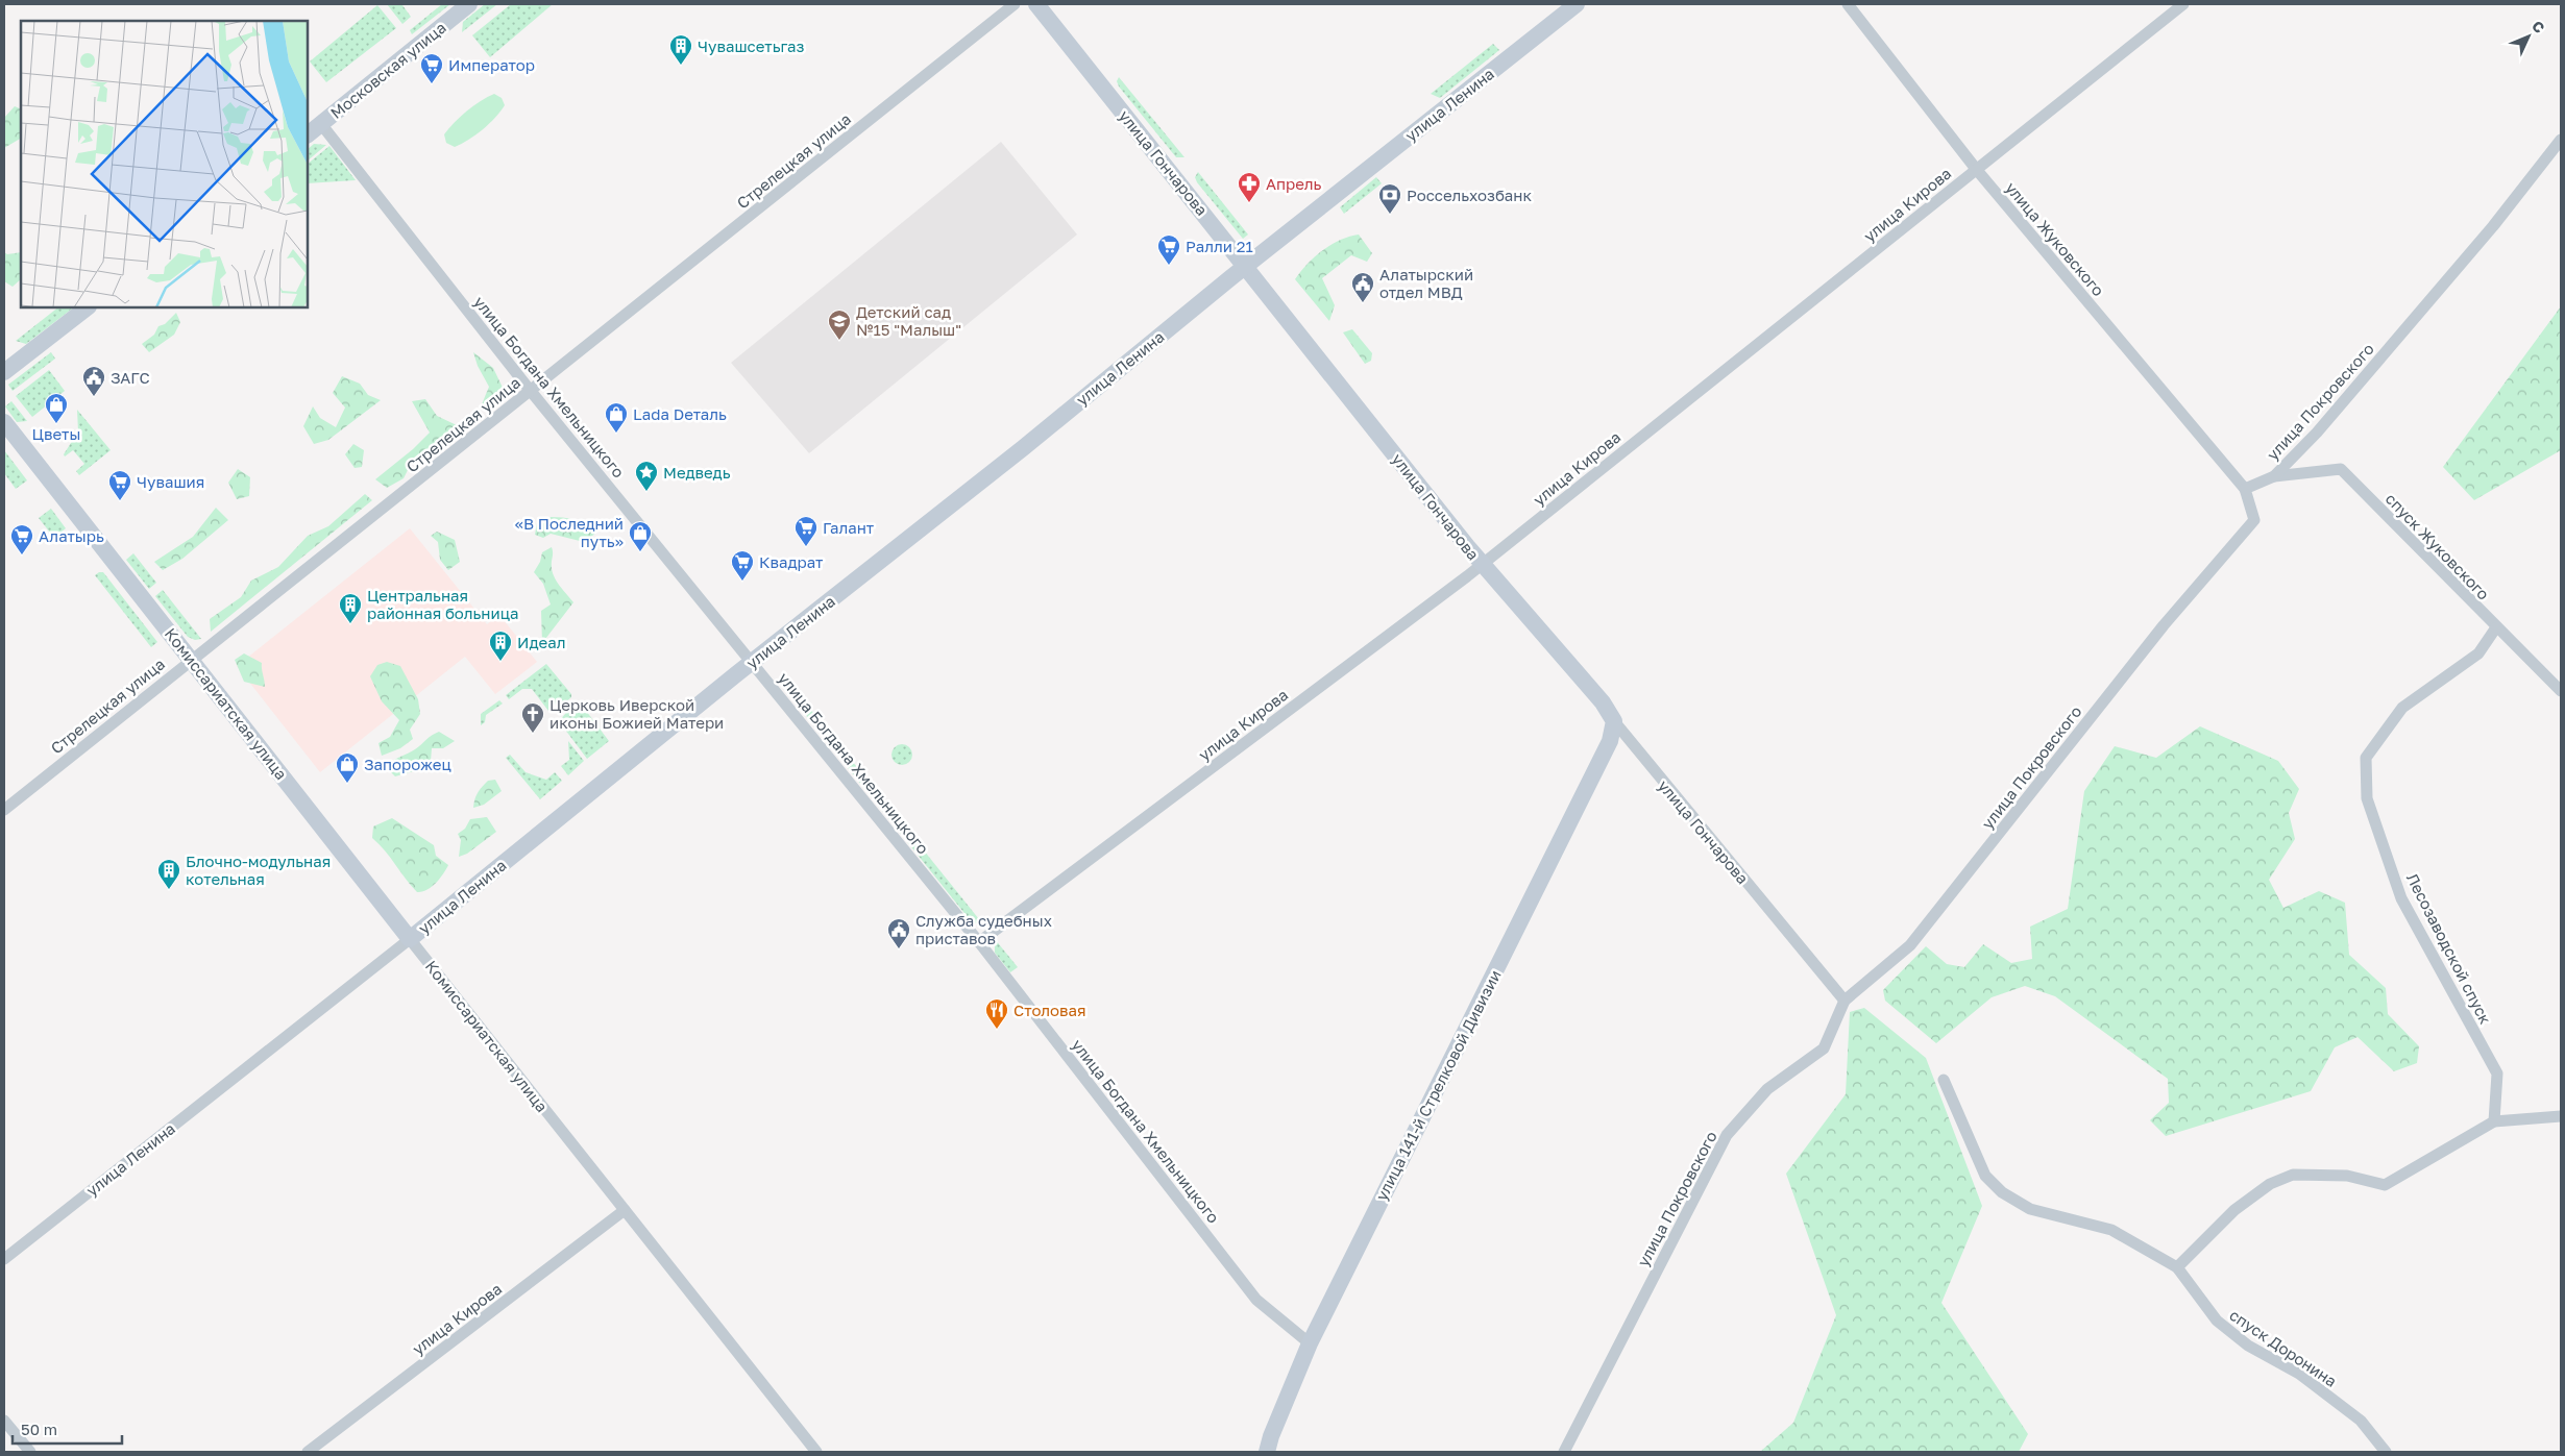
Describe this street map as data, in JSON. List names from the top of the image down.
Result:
{
  "streets": {
    "street": [
      "Московская улица",
      "улица Ленина",
      "Стрелецкая улица",
      "улица Гончарова",
      "улица Кирова",
      "улица Жуковского",
      "улица Богдана Хмельницкого",
      "улица Покровского",
      "спуск Жуковского",
      "Комиссариатская улица",
      "Лесозаводской спуск",
      "улица 141-й Стрелковой Дивизии",
      "спуск Доронина"
    ]
  },
  "crossings": [
    ["Московская улица", "улица Богдана Хмельницкого"],
    ["улица Ленина", "улица Гончарова"],
    ["улица Ленина", "улица Богдана Хмельницкого"],
    ["улица Ленина", "Комиссариатская улица"],
    ["Стрелецкая улица", "улица Богдана Хмельницкого"],
    ["Стрелецкая улица", "Комиссариатская улица"],
    ["улица Гончарова", "улица Кирова"],
    ["улица Гончарова", "улица Покровского"],
    ["улица Гончарова", "улица 141-й Стрелковой Дивизии"],
    ["улица Кирова", "улица Жуковского"],
    ["улица Кирова", "улица Богдана Хмельницкого"],
    ["улица Кирова", "Комиссариатская улица"],
    ["улица Жуковского", "улица Покровского"],
    ["улица Богдана Хмельницкого", "улица 141-й Стрелковой Дивизии"],
    ["улица Покровского", "спуск Жуковского"],
    ["спуск Жуковского", "Лесозаводской спуск"]
  ],
  "places": {
    "building": [
      "Чувашсетьгаз",
      "Центральная районная больница",
      "Идеал",
      "Блочно-модульная котельная"
    ],
    "supermarket": [
      "Император",
      "Ралли 21",
      "Чувашия",
      "Галант",
      "Алатырь",
      "Квадрат"
    ],
    "pharmacy": ["Апрель"],
    "bank": ["Россельхозбанк"],
    "public building": ["Алатырский отдел МВД", "ЗАГС", "Служба судебных приставов"],
    "school or university": ["Детский сад №15 \"Малыш\""],
    "shop": [
      "Цветы",
      "Lada Dеталь",
      "«В Последний путь»",
      "Запорожец"
    ],
    "place": ["Медведь"],
    "church": ["Церковь Иверской иконы Божией Матери"],
    "restaurant": ["Столовая"]
  },
  "scale_bar": "50 m",
  "north": "top right"
}
